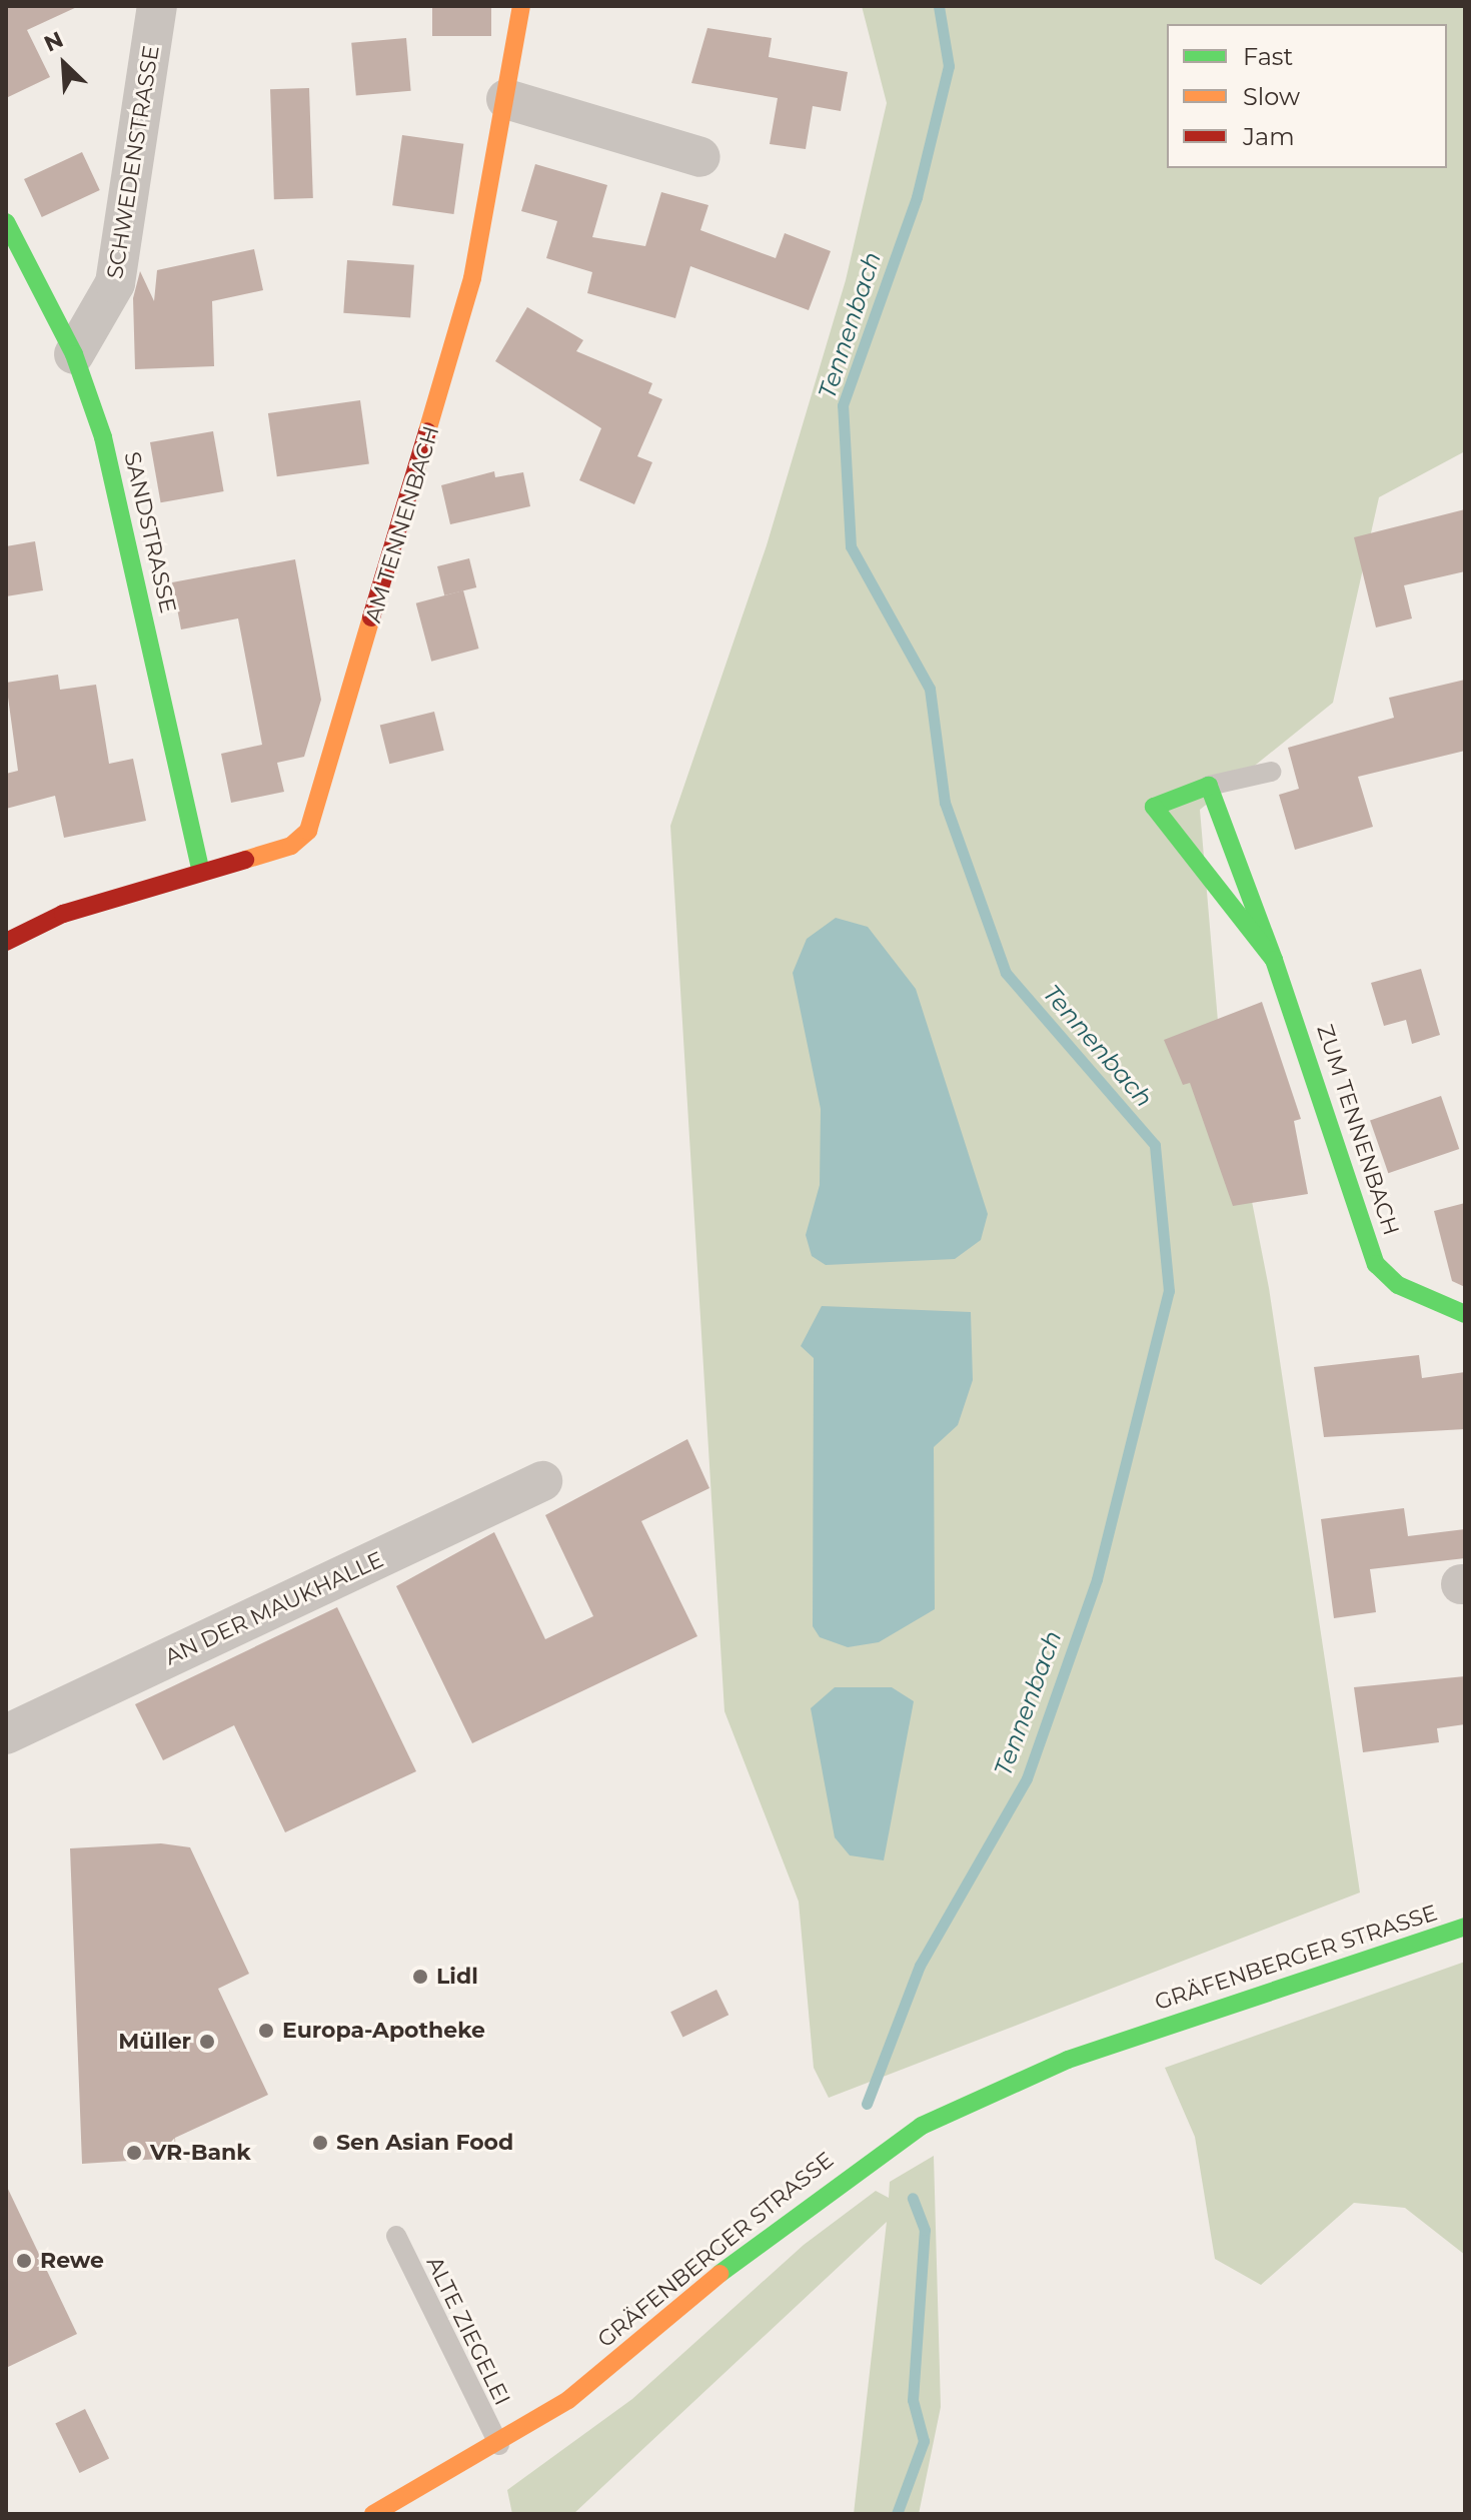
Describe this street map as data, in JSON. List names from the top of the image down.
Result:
{
  "streets": {
    "street": [
      "SCHWEDENSTRASSE",
      "AM TENNENBACH",
      "SANDSTRASSE",
      "ZUM TENNENBACH",
      "AN DER MAUKHALLE",
      "GRÄFENBERGER STRASSE"
    ],
    "lane": ["ALTE ZIEGELEI"]
  },
  "crossings": [
    ["SCHWEDENSTRASSE", "SANDSTRASSE"],
    ["AM TENNENBACH", "SANDSTRASSE"],
    ["GRÄFENBERGER STRASSE", "ALTE ZIEGELEI"]
  ],
  "water": ["Tennenbach"],
  "places": [
    "Lidl",
    "Europa-Apotheke",
    "Müller",
    "Sen Asian Food",
    "VR-Bank",
    "Rewe"
  ],
  "legend": ["Fast", "Slow", "Jam"],
  "north": "top left"
}
